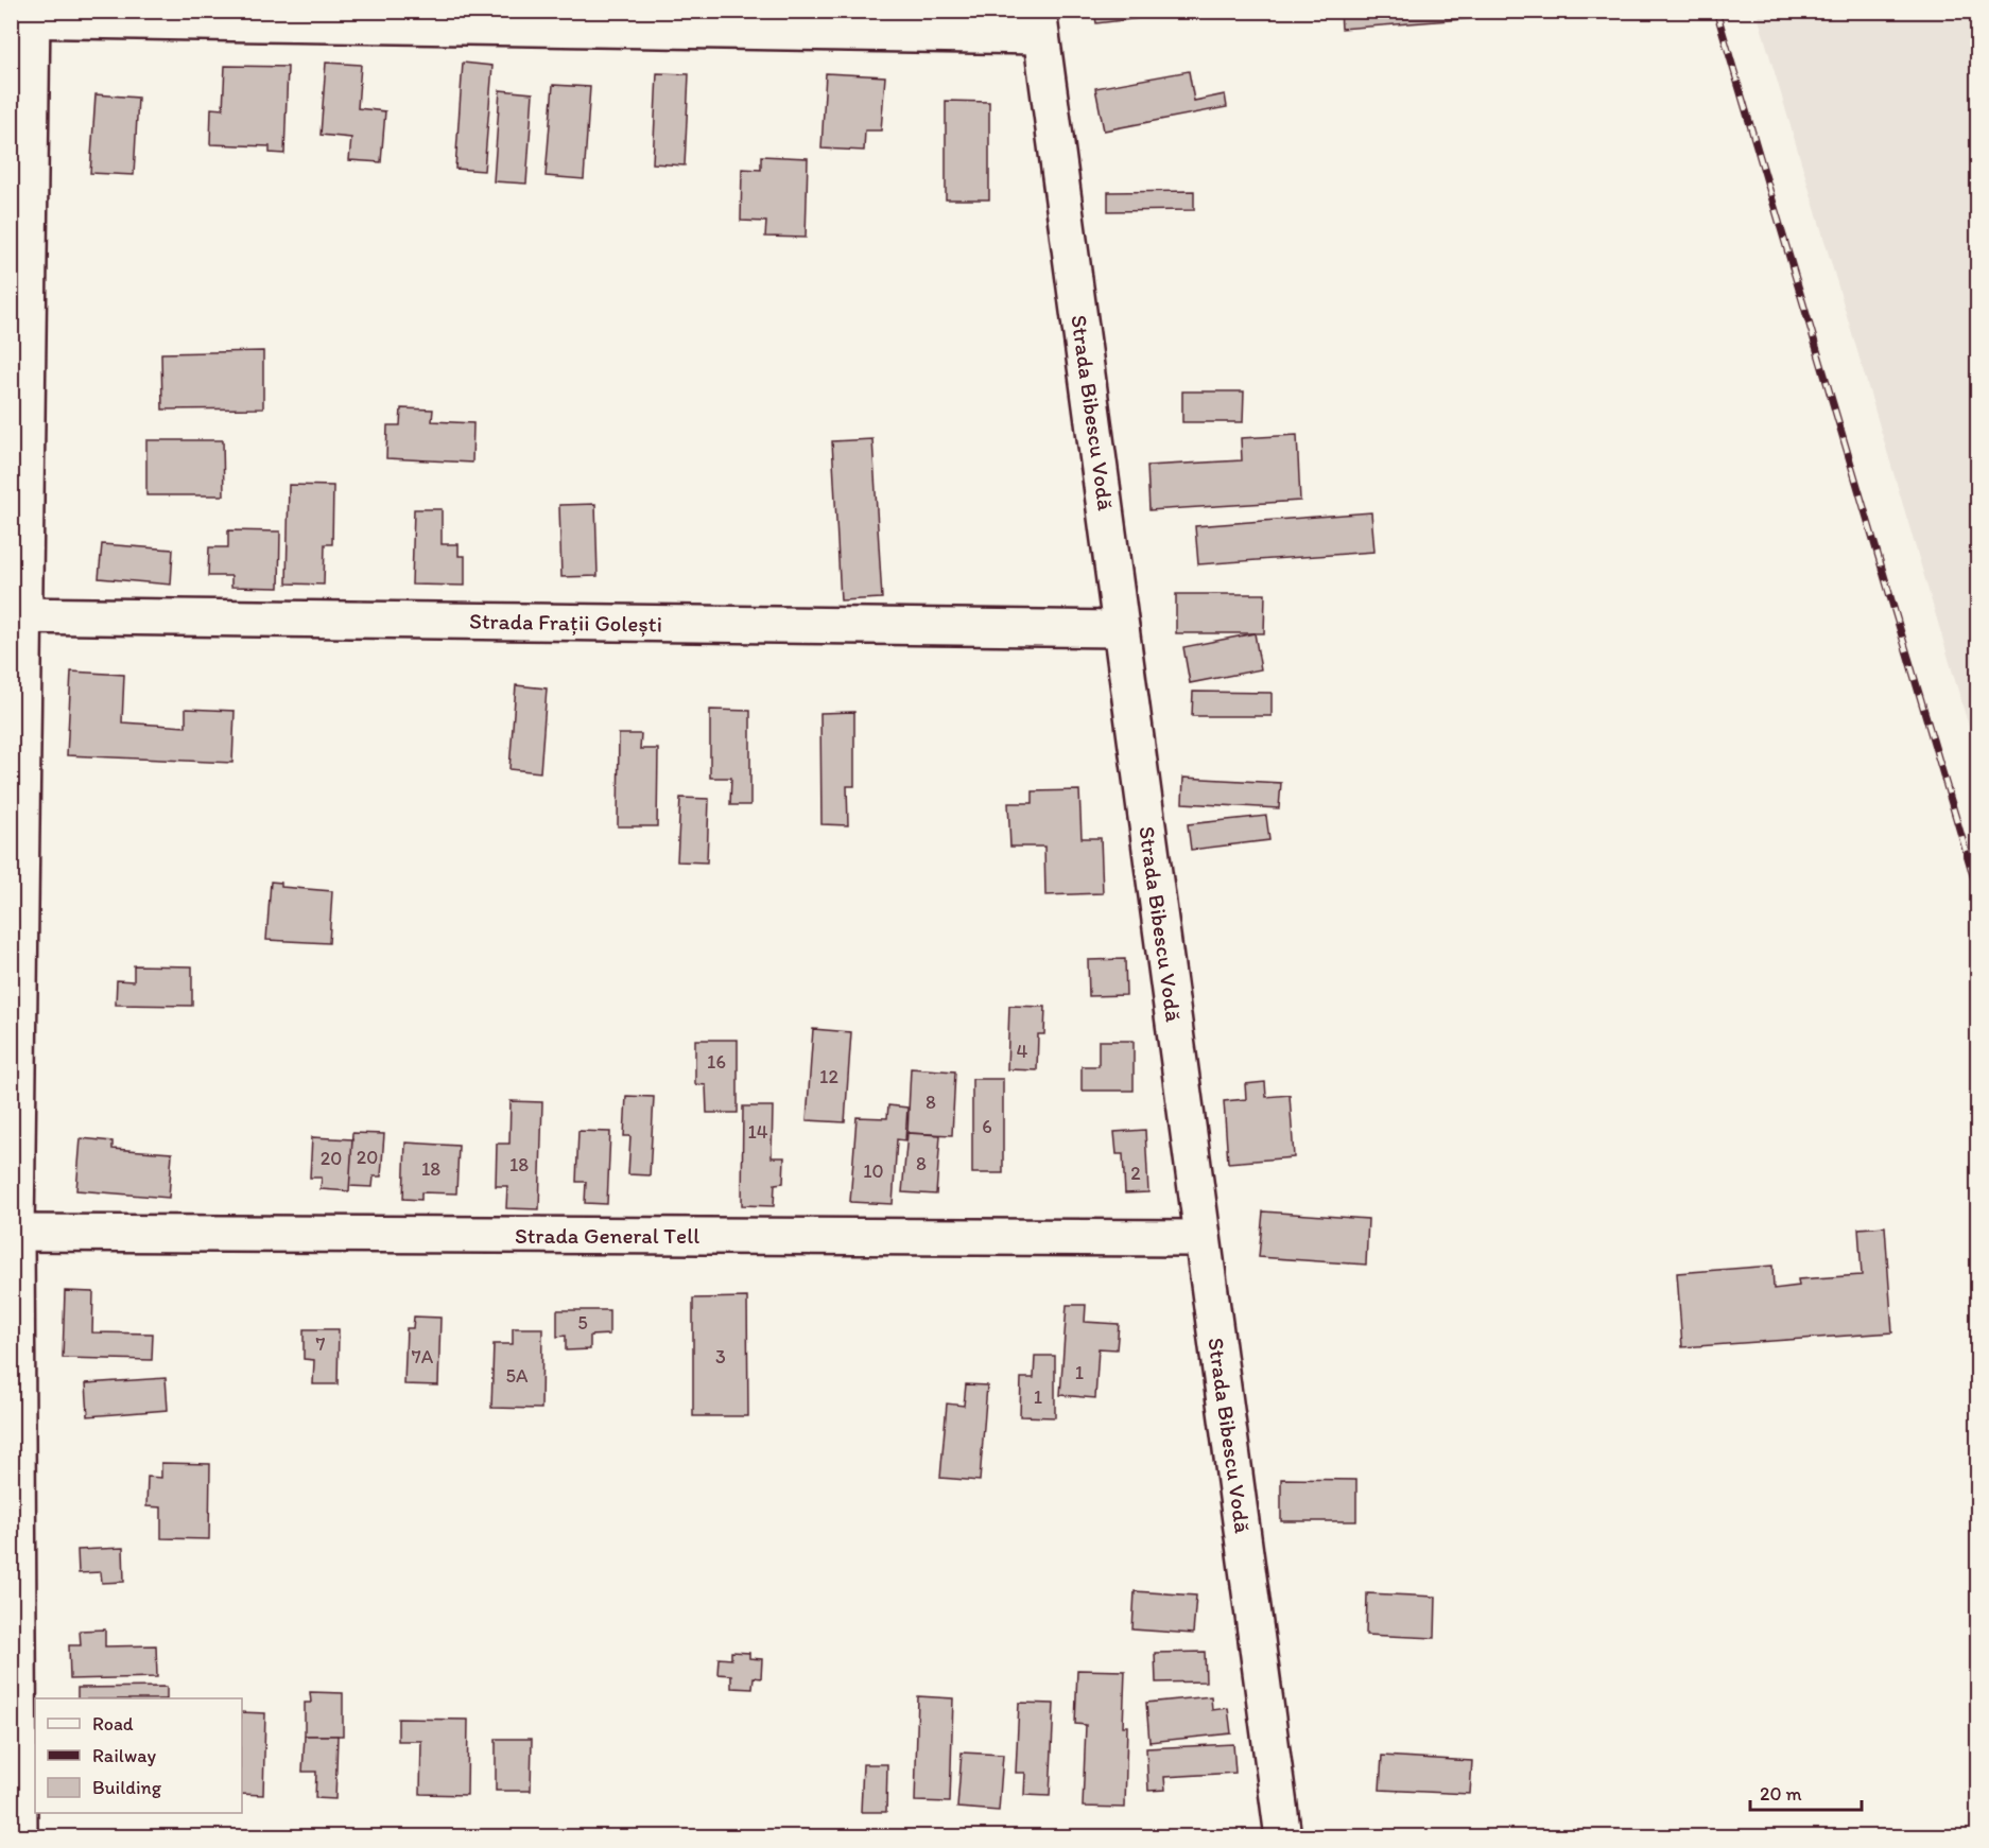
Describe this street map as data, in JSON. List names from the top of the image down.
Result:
{
  "streets": {
    "street": ["Strada Bibescu Vodă", "Strada Frații Golești", "Strada General Tell"]
  },
  "crossings": [
    ["Strada Bibescu Vodă", "Strada Frații Golești"],
    ["Strada Bibescu Vodă", "Strada General Tell"]
  ],
  "house_numbers": [
    "4",
    "16",
    "12",
    "8",
    "6",
    "14",
    "20",
    "20",
    "8",
    "18",
    "18",
    "10",
    "2",
    "5",
    "7",
    "7A",
    "3",
    "1",
    "5A",
    "1"
  ],
  "legend": ["Road", "Railway", "Building"],
  "scale_bar": "20 m"
}
